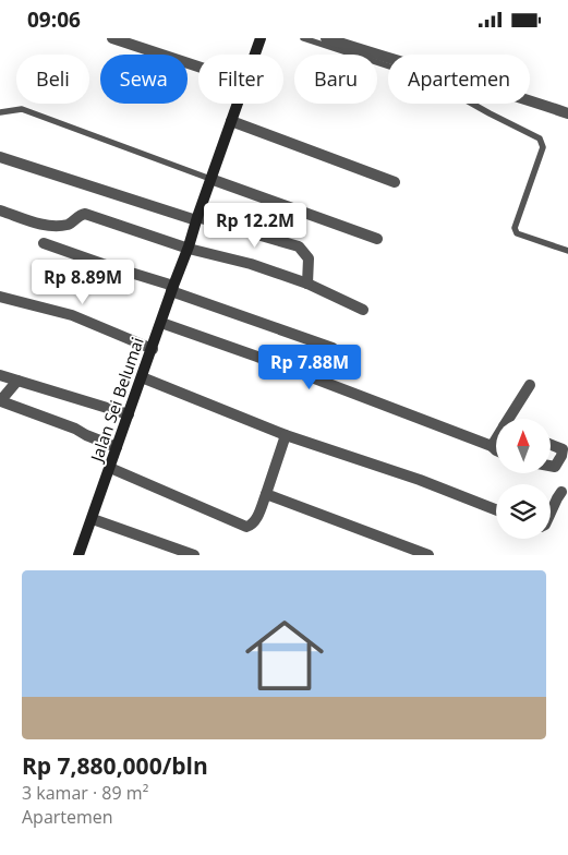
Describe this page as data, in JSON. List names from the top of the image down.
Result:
{
  "streets": {
    "street": ["Jalan Sei Belumai"]
  },
  "north": "top",
  "page": {
    "status": "09:06",
    "chip": [
      "Beli",
      "Sewa",
      "Filter",
      "Baru",
      "Apartemen"
    ],
    "price": ["Rp 12.2M", "Rp 8.89M", "Rp 7.88M"],
    "list": [
      {
        "name": "Rp 7,880,000/bln",
        "note": "3 kamar · 89 m² · Apartemen"
      }
    ]
  }
}
